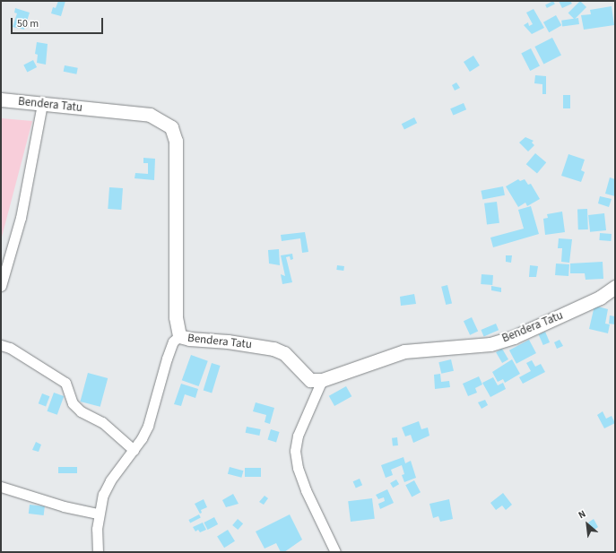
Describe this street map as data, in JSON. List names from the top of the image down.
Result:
{
  "streets": {
    "main road": ["Bendera Tatu"]
  },
  "scale_bar": "50 m",
  "north": "top left"
}
